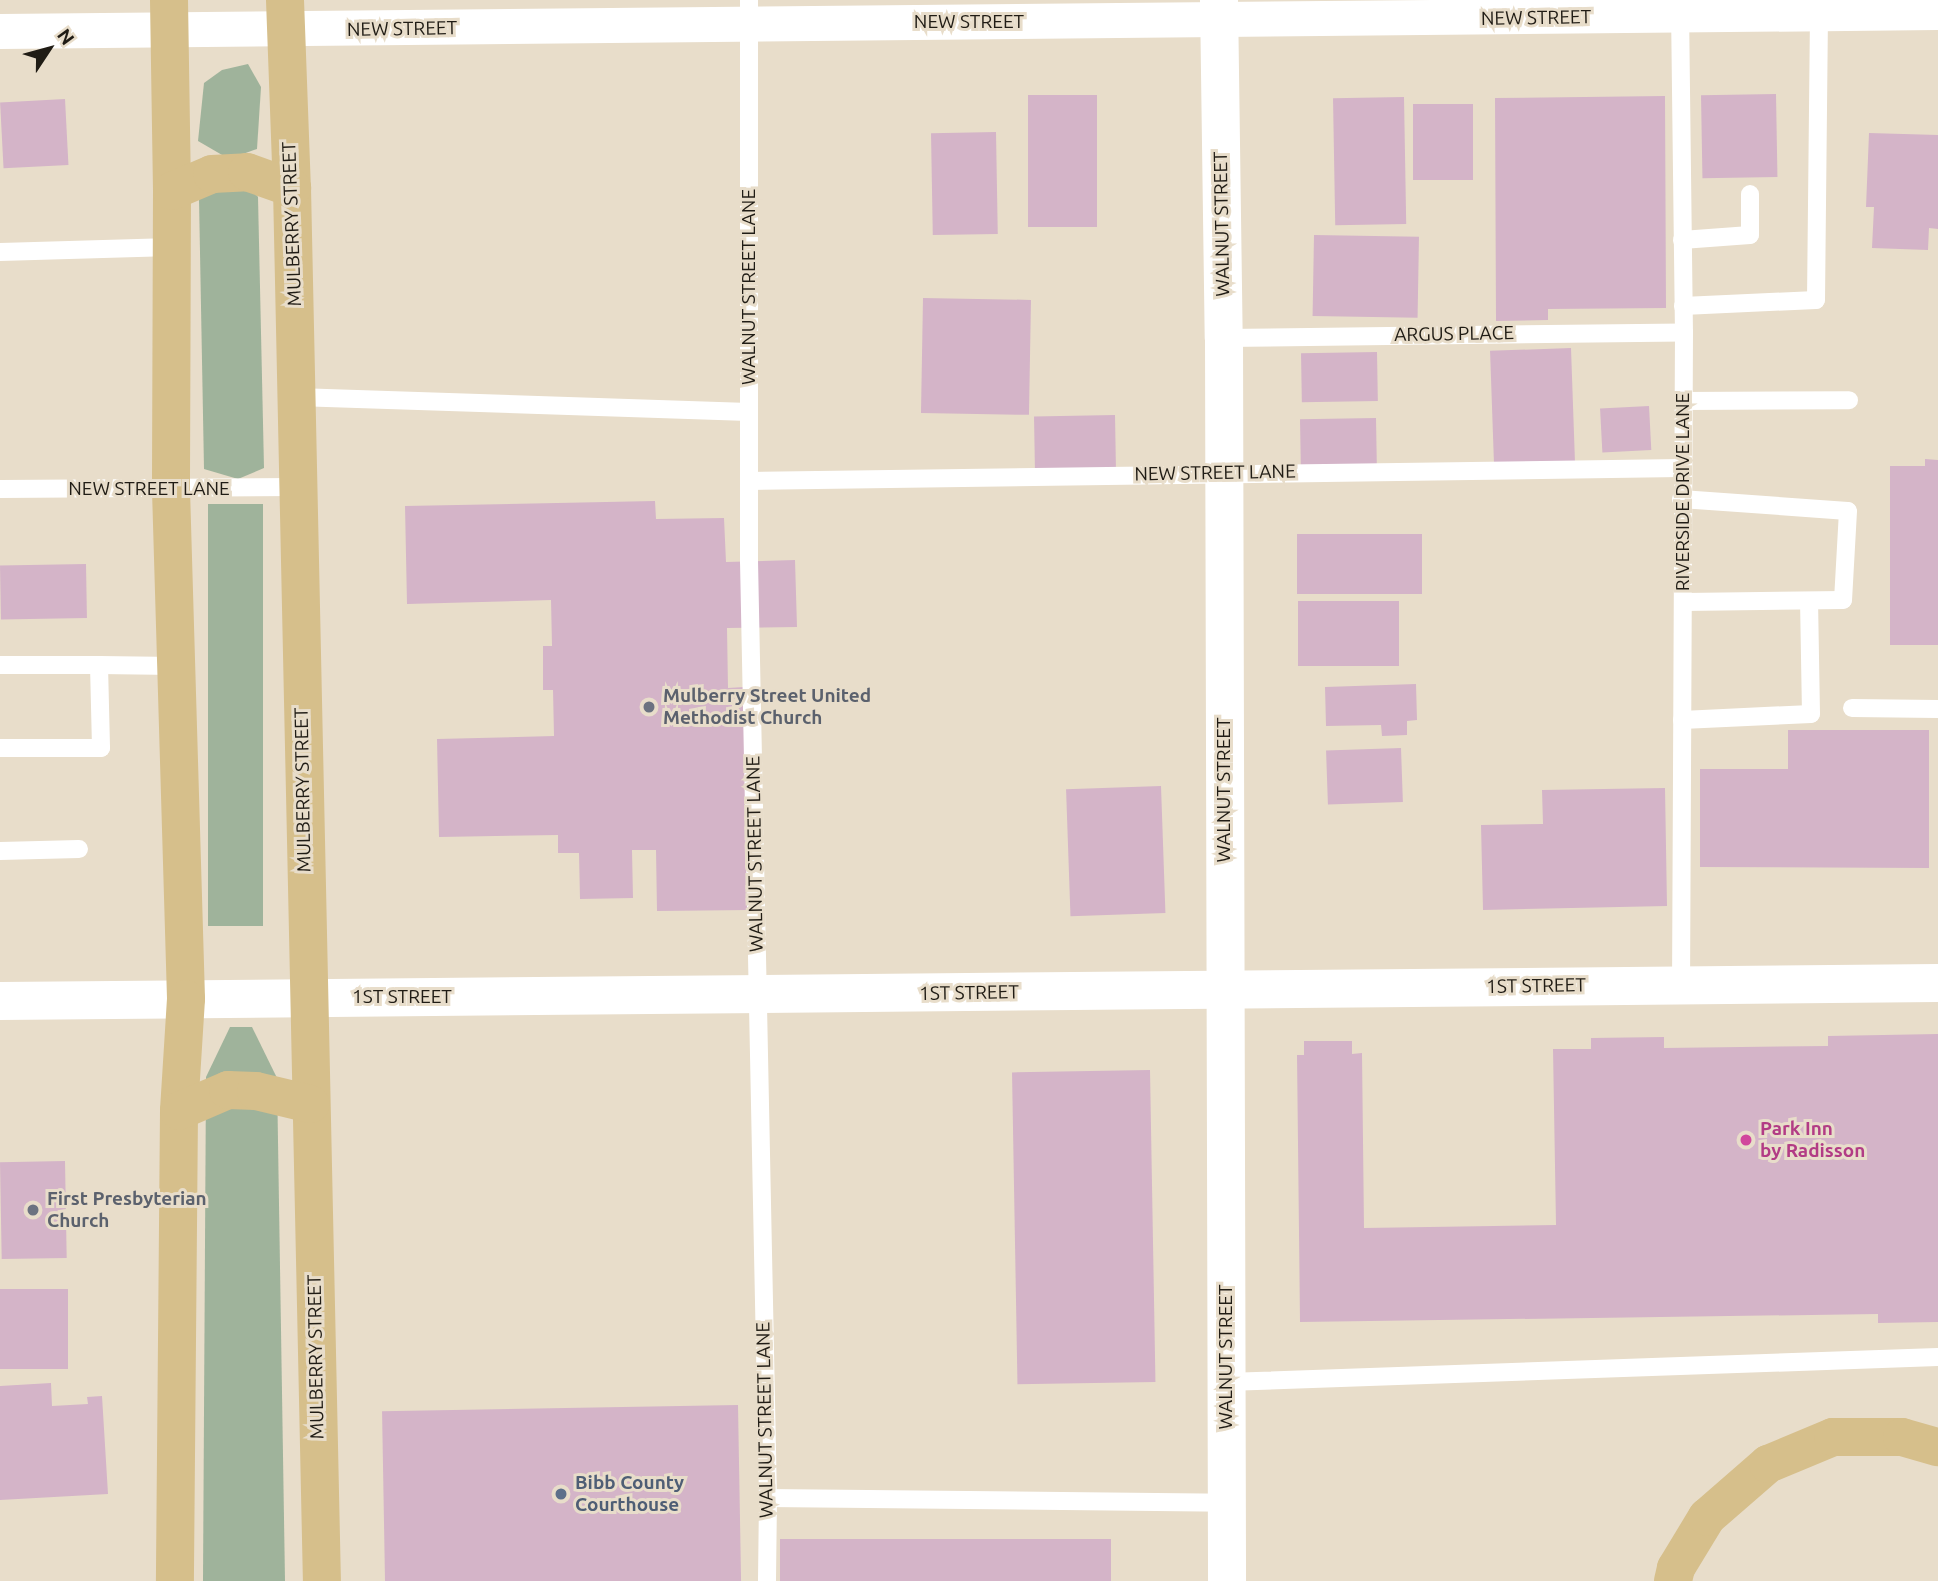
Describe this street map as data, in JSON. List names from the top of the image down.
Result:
{
  "streets": {
    "main road": ["MULBERRY STREET"],
    "street": ["NEW STREET", "WALNUT STREET", "1ST STREET"],
    "lane": [
      "WALNUT STREET LANE",
      "ARGUS PLACE",
      "NEW STREET LANE",
      "RIVERSIDE DRIVE LANE"
    ]
  },
  "crossings": [
    ["NEW STREET", "MULBERRY STREET"],
    ["NEW STREET", "WALNUT STREET"],
    ["NEW STREET", "WALNUT STREET LANE"],
    ["NEW STREET", "RIVERSIDE DRIVE LANE"],
    ["MULBERRY STREET", "NEW STREET LANE"],
    ["MULBERRY STREET", "1ST STREET"],
    ["WALNUT STREET", "ARGUS PLACE"],
    ["WALNUT STREET", "NEW STREET LANE"],
    ["WALNUT STREET", "1ST STREET"],
    ["WALNUT STREET LANE", "NEW STREET LANE"],
    ["WALNUT STREET LANE", "1ST STREET"],
    ["ARGUS PLACE", "RIVERSIDE DRIVE LANE"],
    ["NEW STREET LANE", "RIVERSIDE DRIVE LANE"],
    ["RIVERSIDE DRIVE LANE", "1ST STREET"]
  ],
  "places": [
    "Mulberry Street United Methodist Church",
    "Park Inn by Radisson",
    "First Presbyterian Church",
    "Bibb County Courthouse"
  ],
  "north": "top right"
}
